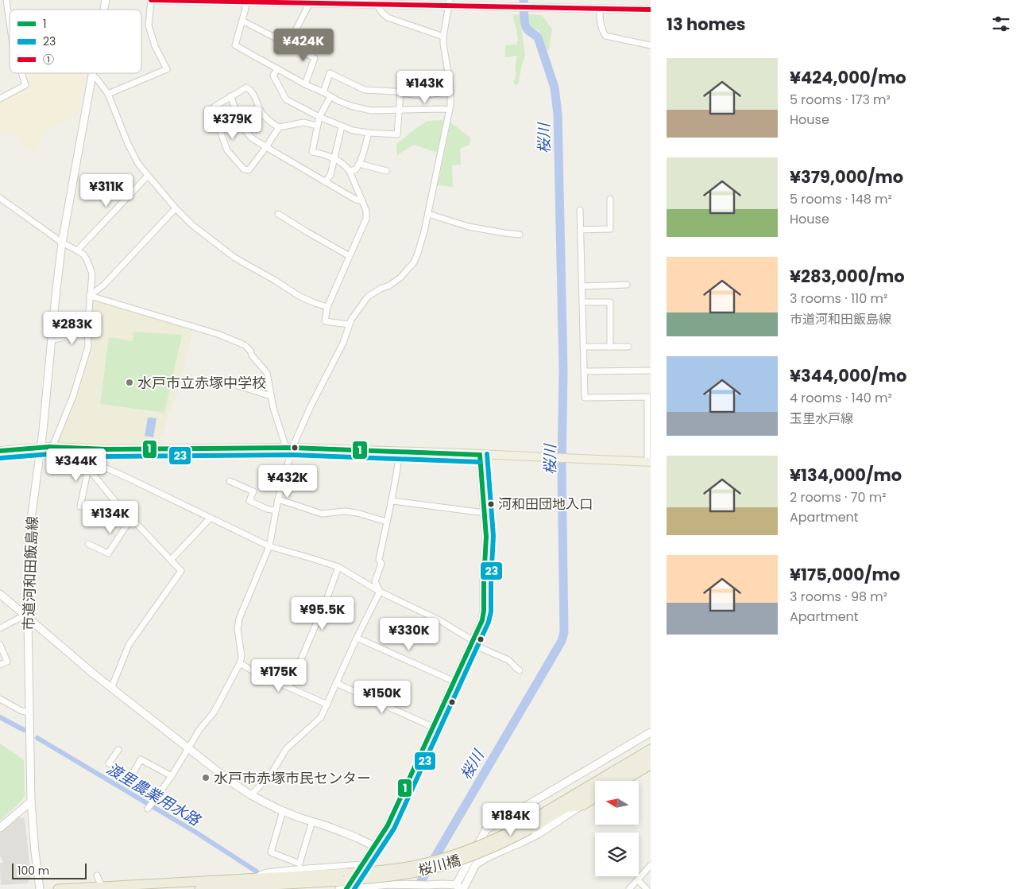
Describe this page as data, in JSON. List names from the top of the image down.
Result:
{
  "streets": {
    "highway": ["桜川橋"],
    "street": ["市道河和田飯島線"]
  },
  "water": ["桜川", "渡里農業用水路"],
  "places": ["水戸市立赤塚中学校", "河和田団地入口", "水戸市赤塚市民センター"],
  "lines": ["transit line ①", "transit line 1", "transit line 23"],
  "legend": ["1", "23", "①"],
  "scale_bar": "100 m",
  "north": "left",
  "page": {
    "heading": "13 homes",
    "price": [
      "¥424K",
      "¥143K",
      "¥379K",
      "¥311K",
      "¥283K",
      "¥344K",
      "¥432K",
      "¥134K",
      "¥95.5K",
      "¥330K",
      "¥175K",
      "¥150K",
      "¥184K"
    ],
    "list": [
      {
        "name": "¥424,000/mo",
        "note": "5 rooms · 173 m² · House"
      },
      {
        "name": "¥379,000/mo",
        "note": "5 rooms · 148 m² · House"
      },
      {
        "name": "¥283,000/mo",
        "note": "3 rooms · 110 m² · 市道河和田飯島線"
      },
      {
        "name": "¥344,000/mo",
        "note": "4 rooms · 140 m² · 玉里水戸線"
      },
      {
        "name": "¥134,000/mo",
        "note": "2 rooms · 70 m² · Apartment"
      },
      {
        "name": "¥175,000/mo",
        "note": "3 rooms · 98 m² · Apartment"
      }
    ],
    "scale": "100 m"
  }
}
